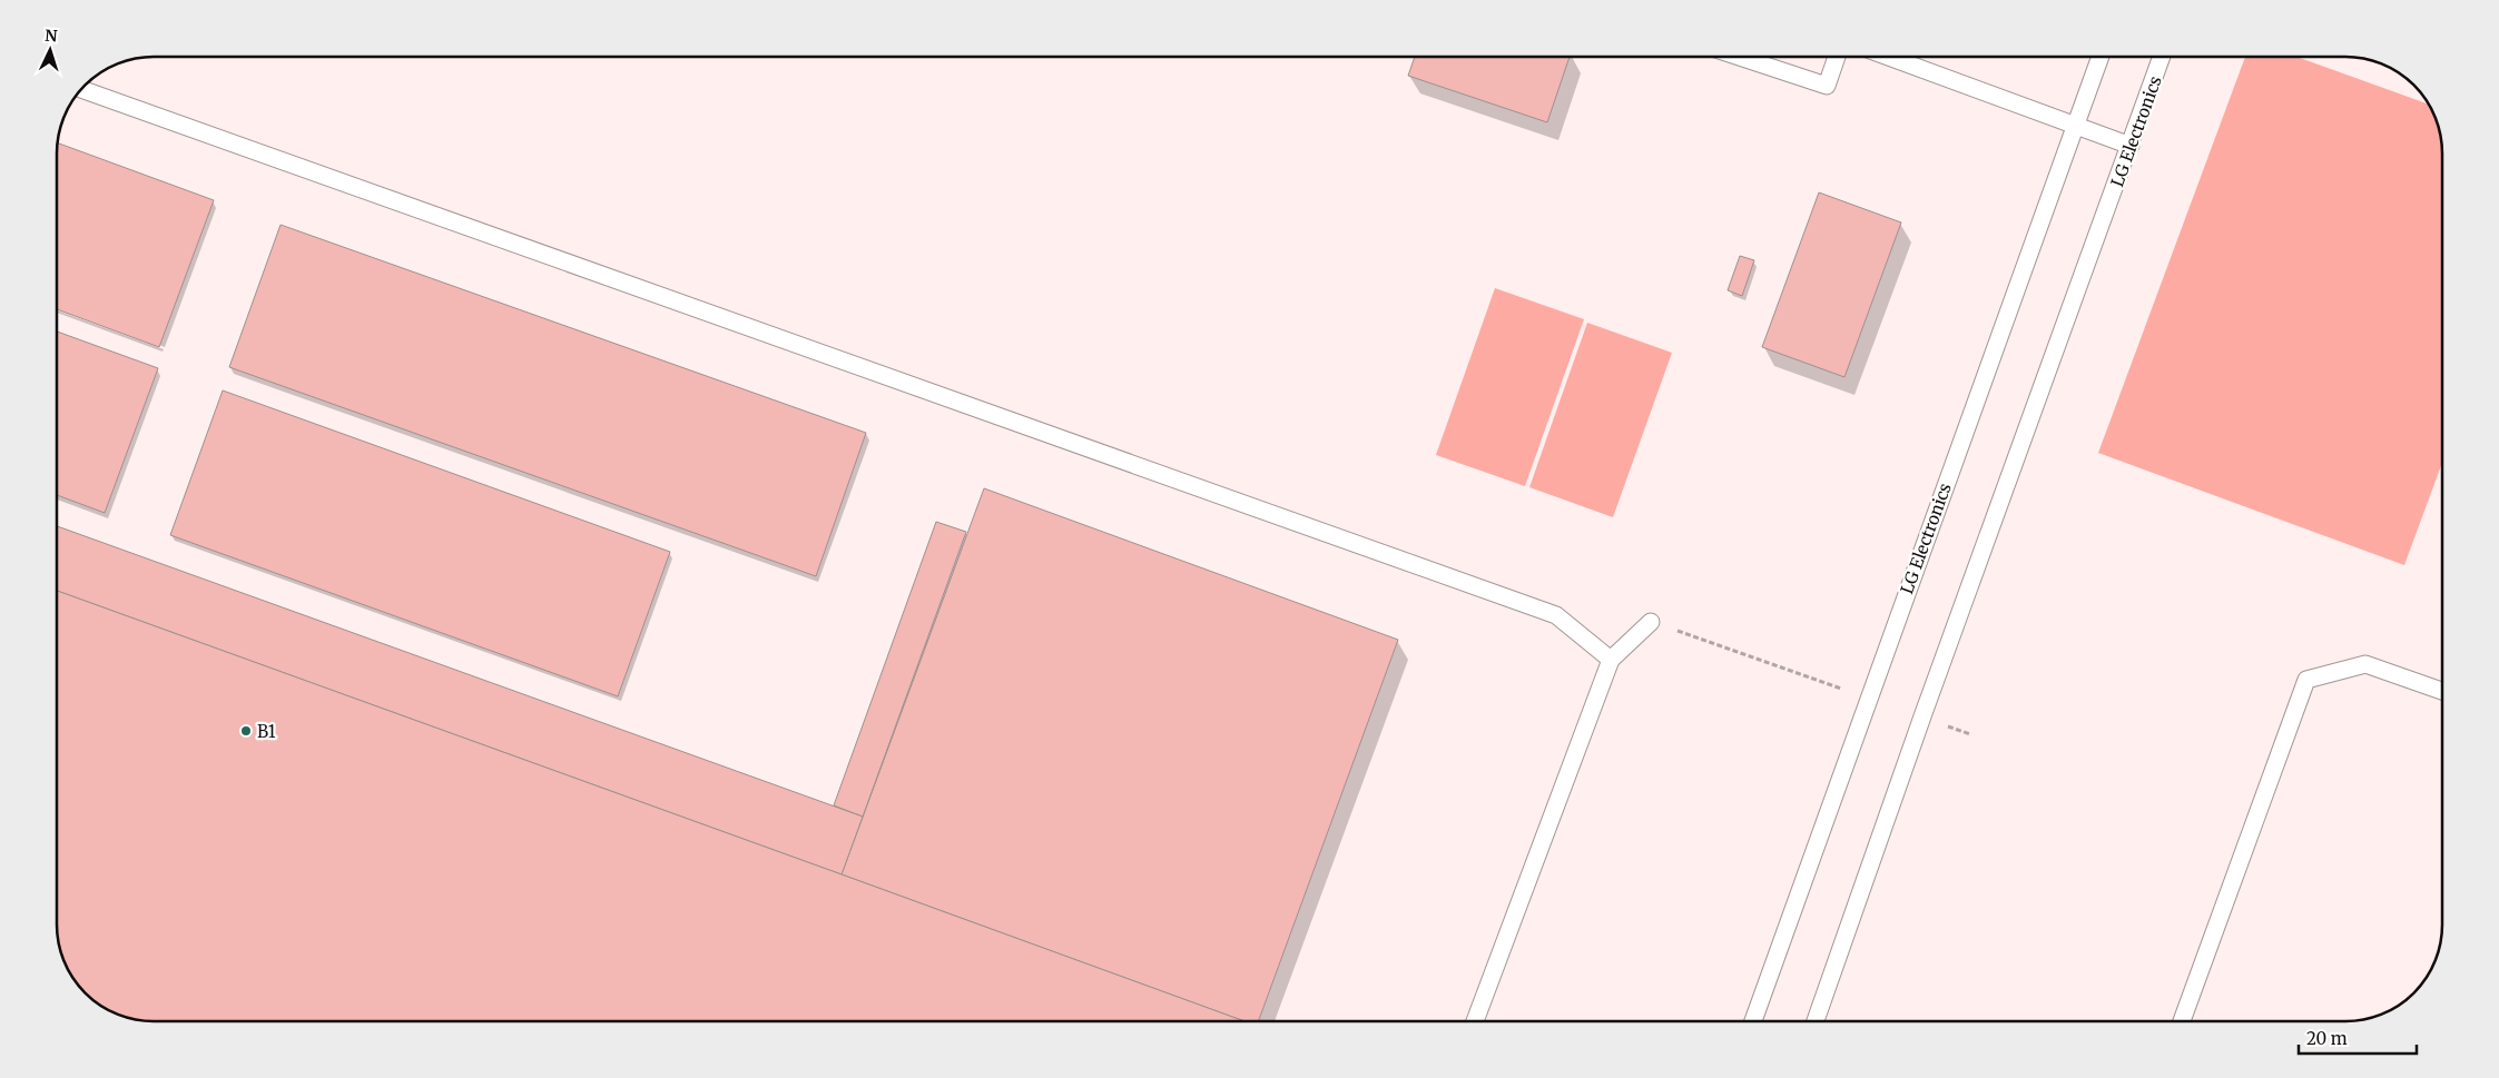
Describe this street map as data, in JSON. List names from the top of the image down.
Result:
{
  "streets": {
    "lane": ["LG Electronics"]
  },
  "places": ["B1"],
  "scale_bar": "20 m",
  "north": "top"
}
